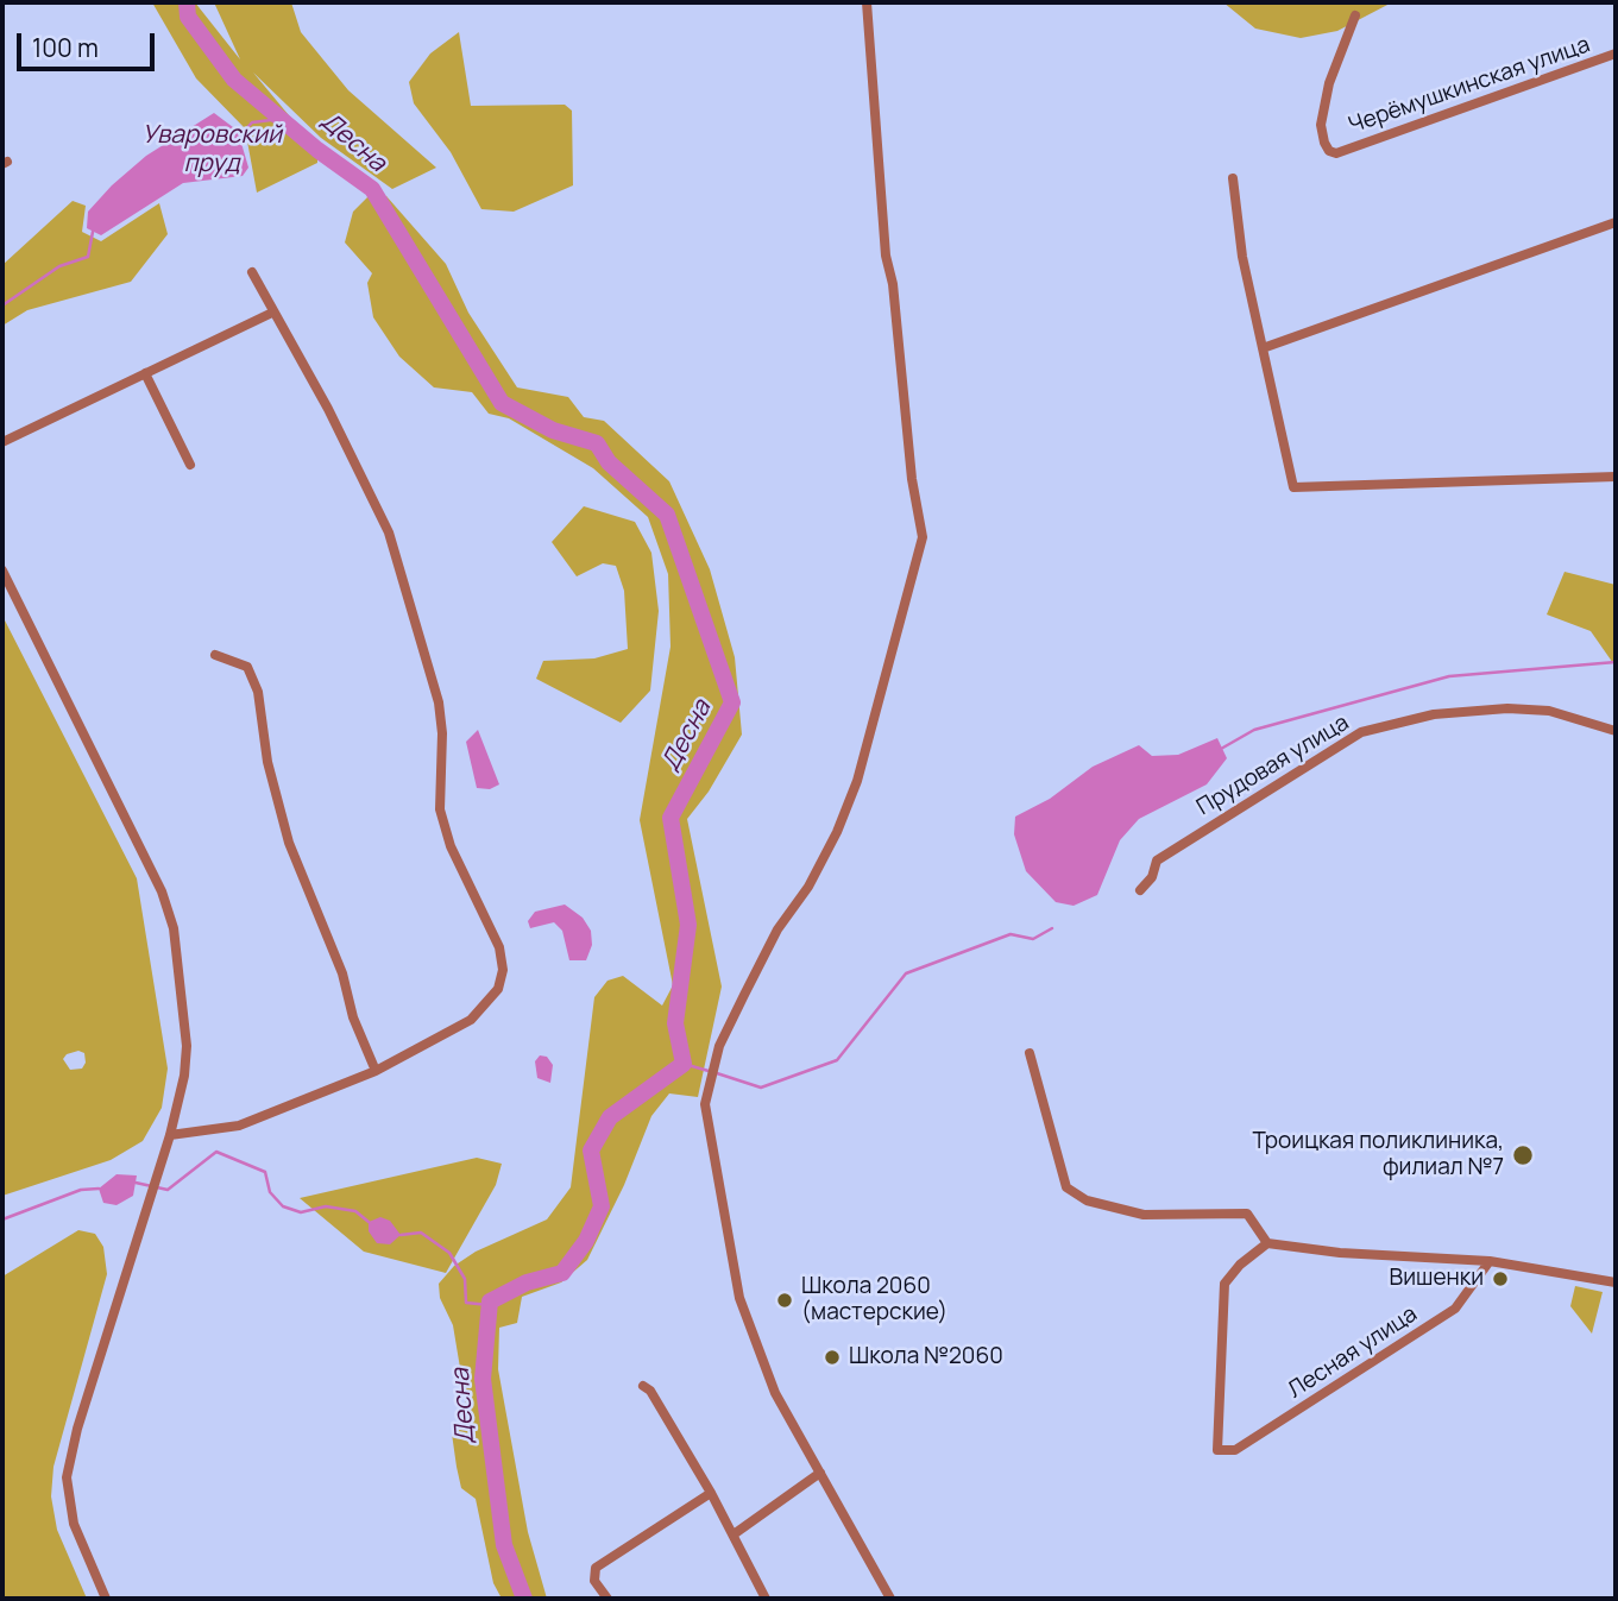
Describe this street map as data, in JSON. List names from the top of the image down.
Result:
{
  "streets": {
    "street": ["Черёмушкинская улица", "Прудовая улица", "Лесная улица"]
  },
  "water": ["Уваровский пруд", "Десна"],
  "places": [
    "Троицкая поликлиника, филиал №7",
    "Вишенки",
    "Школа 2060 (мастерские)",
    "Школа №2060"
  ],
  "scale_bar": "100 m"
}
